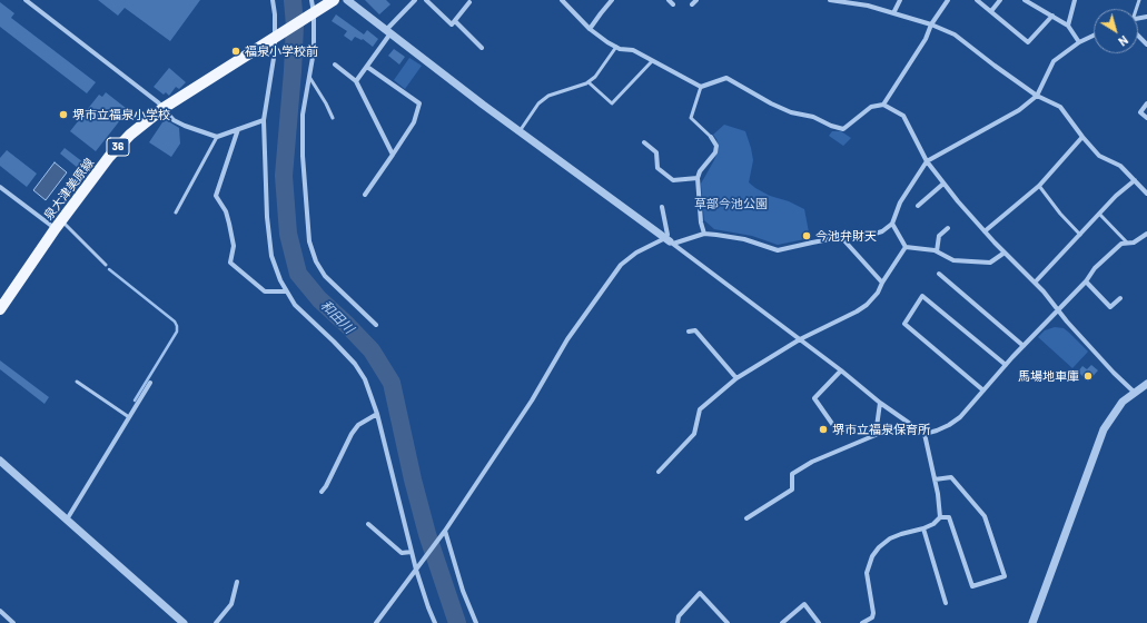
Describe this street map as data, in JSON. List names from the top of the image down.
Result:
{
  "streets": {
    "main road": ["36", "泉大津美原線"]
  },
  "water": ["和田川"],
  "parks": ["草部今池公園"],
  "places": [
    "福泉小学校前",
    "堺市立福泉小学校",
    "今池弁財天",
    "馬場地車庫",
    "堺市立福泉保育所"
  ],
  "north": "bottom right"
}
